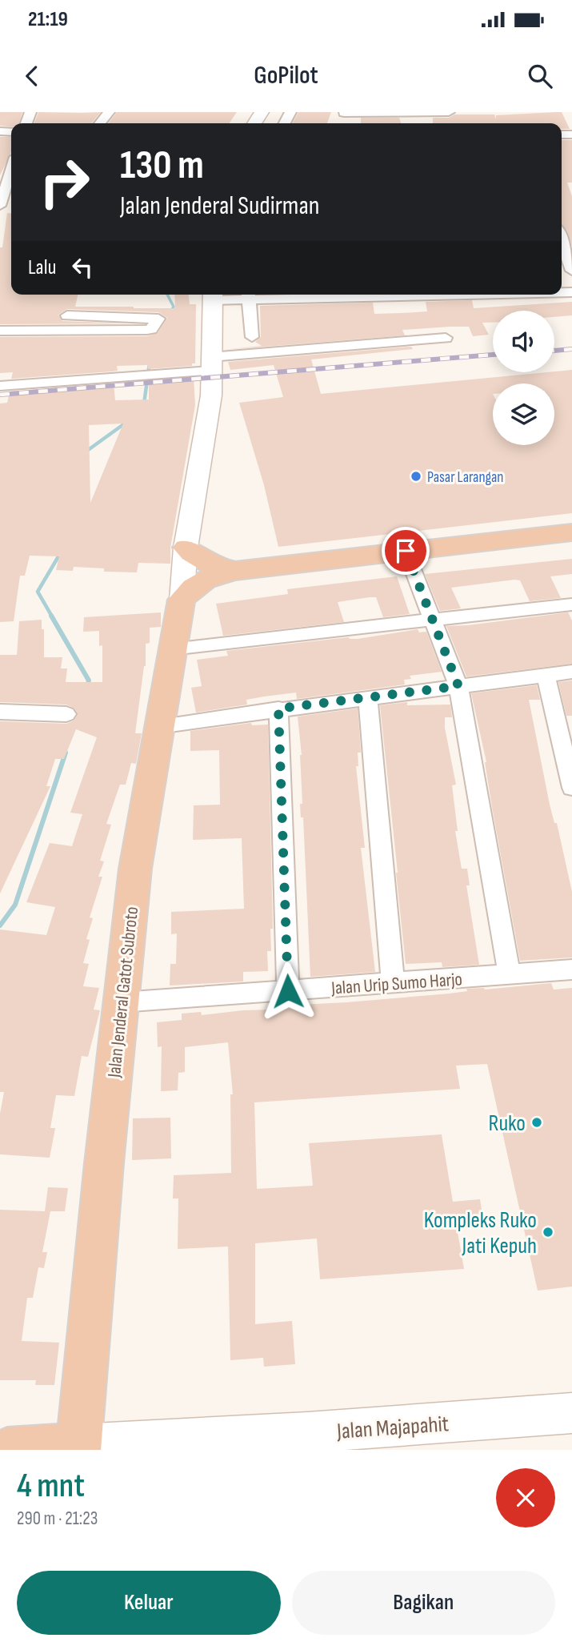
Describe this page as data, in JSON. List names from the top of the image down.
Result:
{
  "streets": {
    "highway": ["Jalan Jenderal Gatot Subroto"],
    "main road": ["Jalan Majapahit"],
    "street": ["Jalan Urip Sumo Harjo"]
  },
  "crossings": [
    ["Jalan Urip Sumo Harjo", "Jalan Jenderal Gatot Subroto"],
    ["Jalan Jenderal Gatot Subroto", "Jalan Majapahit"]
  ],
  "places": ["Pasar Larangan", "Ruko", "Kompleks Ruko Jati Kepuh"],
  "page": {
    "status": "21:19",
    "header": "GoPilot",
    "turn": ["130 m", "Jalan Jenderal Sudirman"],
    "then": "Lalu",
    "heading": ["4 mnt", "290 m · 21:23"],
    "buttons": ["Keluar", "Bagikan"]
  }
}
